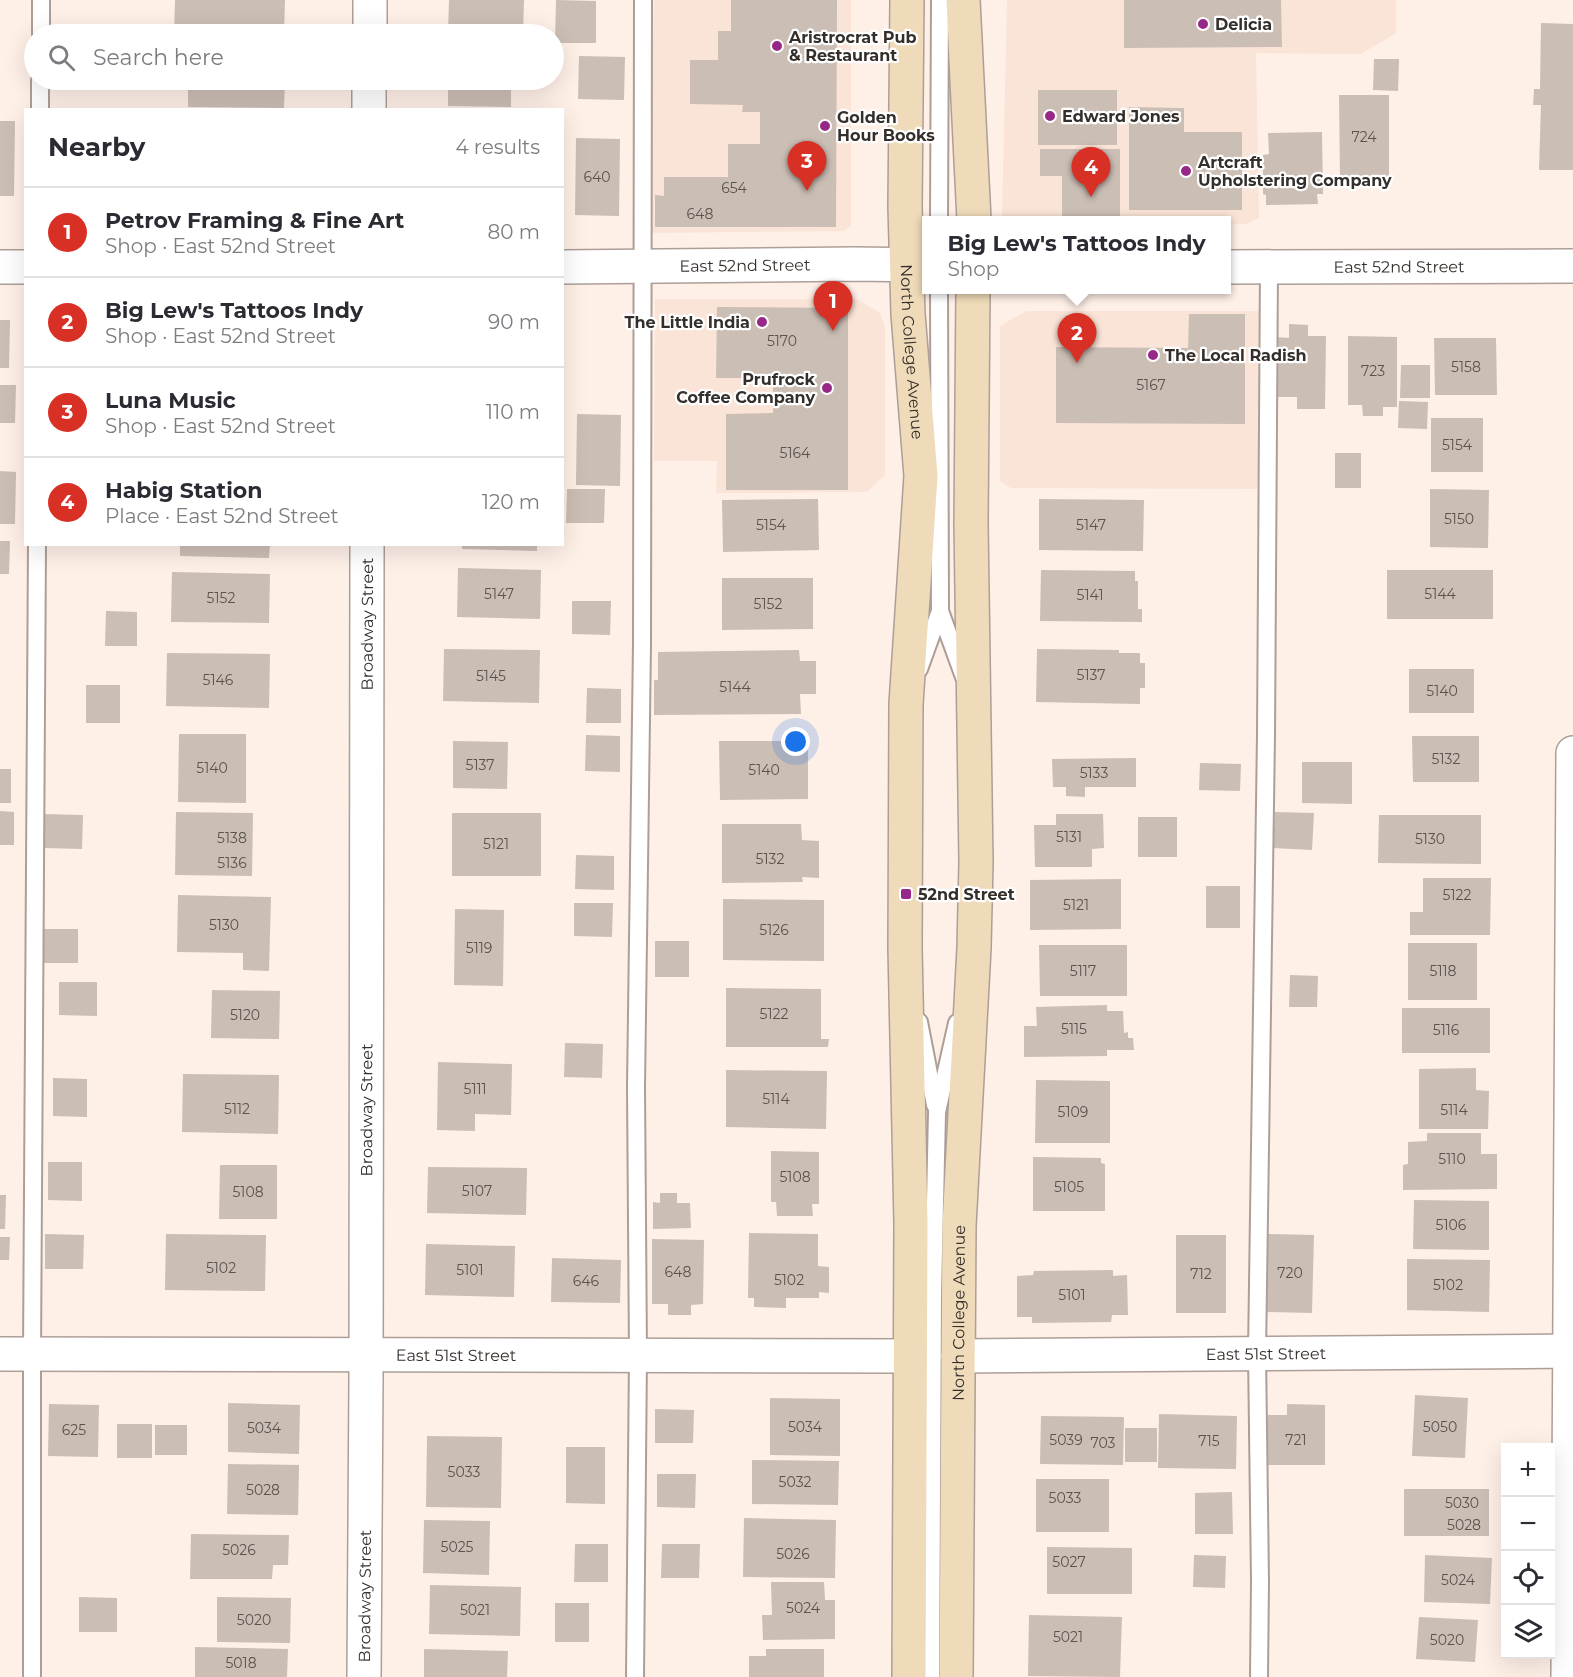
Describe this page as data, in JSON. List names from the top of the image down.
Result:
{
  "streets": {
    "main road": ["North College Avenue"],
    "street": ["East 52nd Street", "Broadway Street", "East 51st Street"]
  },
  "crossings": [
    ["East 52nd Street", "North College Avenue"],
    ["North College Avenue", "East 51st Street"],
    ["Broadway Street", "East 51st Street"]
  ],
  "places": {
    "other": [
      "Delicia",
      "Aristrocrat Pub & Restaurant",
      "Edward Jones",
      "Golden Hour Books",
      "Artcraft Upholstering Company",
      "The Little India",
      "The Local Radish",
      "Prufrock Coffee Company"
    ],
    "transit": ["52nd Street"]
  },
  "house_numbers": [
    "724",
    "640",
    "654",
    "648",
    "5170",
    "5158",
    "723",
    "5167",
    "5154",
    "5164",
    "5150",
    "5154",
    "5147",
    "5147",
    "5144",
    "5141",
    "5152",
    "5152",
    "5137",
    "5145",
    "5146",
    "5144",
    "5140",
    "5132",
    "5137",
    "5140",
    "5140",
    "5133",
    "5131",
    "5138",
    "5130",
    "5121",
    "5132",
    "5136",
    "5122",
    "5121",
    "5130",
    "5126",
    "5119",
    "5117",
    "5118",
    "5122",
    "5120",
    "5115",
    "5116",
    "5111",
    "5114",
    "5112",
    "5114",
    "5109",
    "5110",
    "5108",
    "5105",
    "5107",
    "5108",
    "5106",
    "5102",
    "5101",
    "648",
    "720",
    "712",
    "5102",
    "646",
    "5102",
    "5101",
    "5034",
    "5050",
    "5034",
    "625",
    "5039",
    "721",
    "715",
    "703",
    "5033",
    "5032",
    "5028",
    "5033",
    "5030",
    "5028",
    "5025",
    "5026",
    "5026",
    "5027",
    "5024",
    "5024",
    "5021",
    "5020",
    "5021",
    "5020",
    "5018"
  ],
  "page": {
    "search": "Search here",
    "heading": ["Nearby", "4 results"],
    "pins": [
      "3",
      "4",
      "1",
      "2"
    ],
    "list": [
      {
        "mark": "1",
        "name": "Petrov Framing & Fine Art",
        "note": "Shop · East 52nd Street",
        "value": "80 m"
      },
      {
        "mark": "2",
        "name": "Big Lew's Tattoos Indy",
        "note": "Shop · East 52nd Street",
        "value": "90 m"
      },
      {
        "mark": "3",
        "name": "Luna Music",
        "note": "Shop · East 52nd Street",
        "value": "110 m"
      },
      {
        "mark": "4",
        "name": "Habig Station",
        "note": "Place · East 52nd Street",
        "value": "120 m"
      }
    ],
    "popup": ["Big Lew's Tattoos Indy", "Shop"],
    "map_buttons": ["+", "−"]
  }
}
